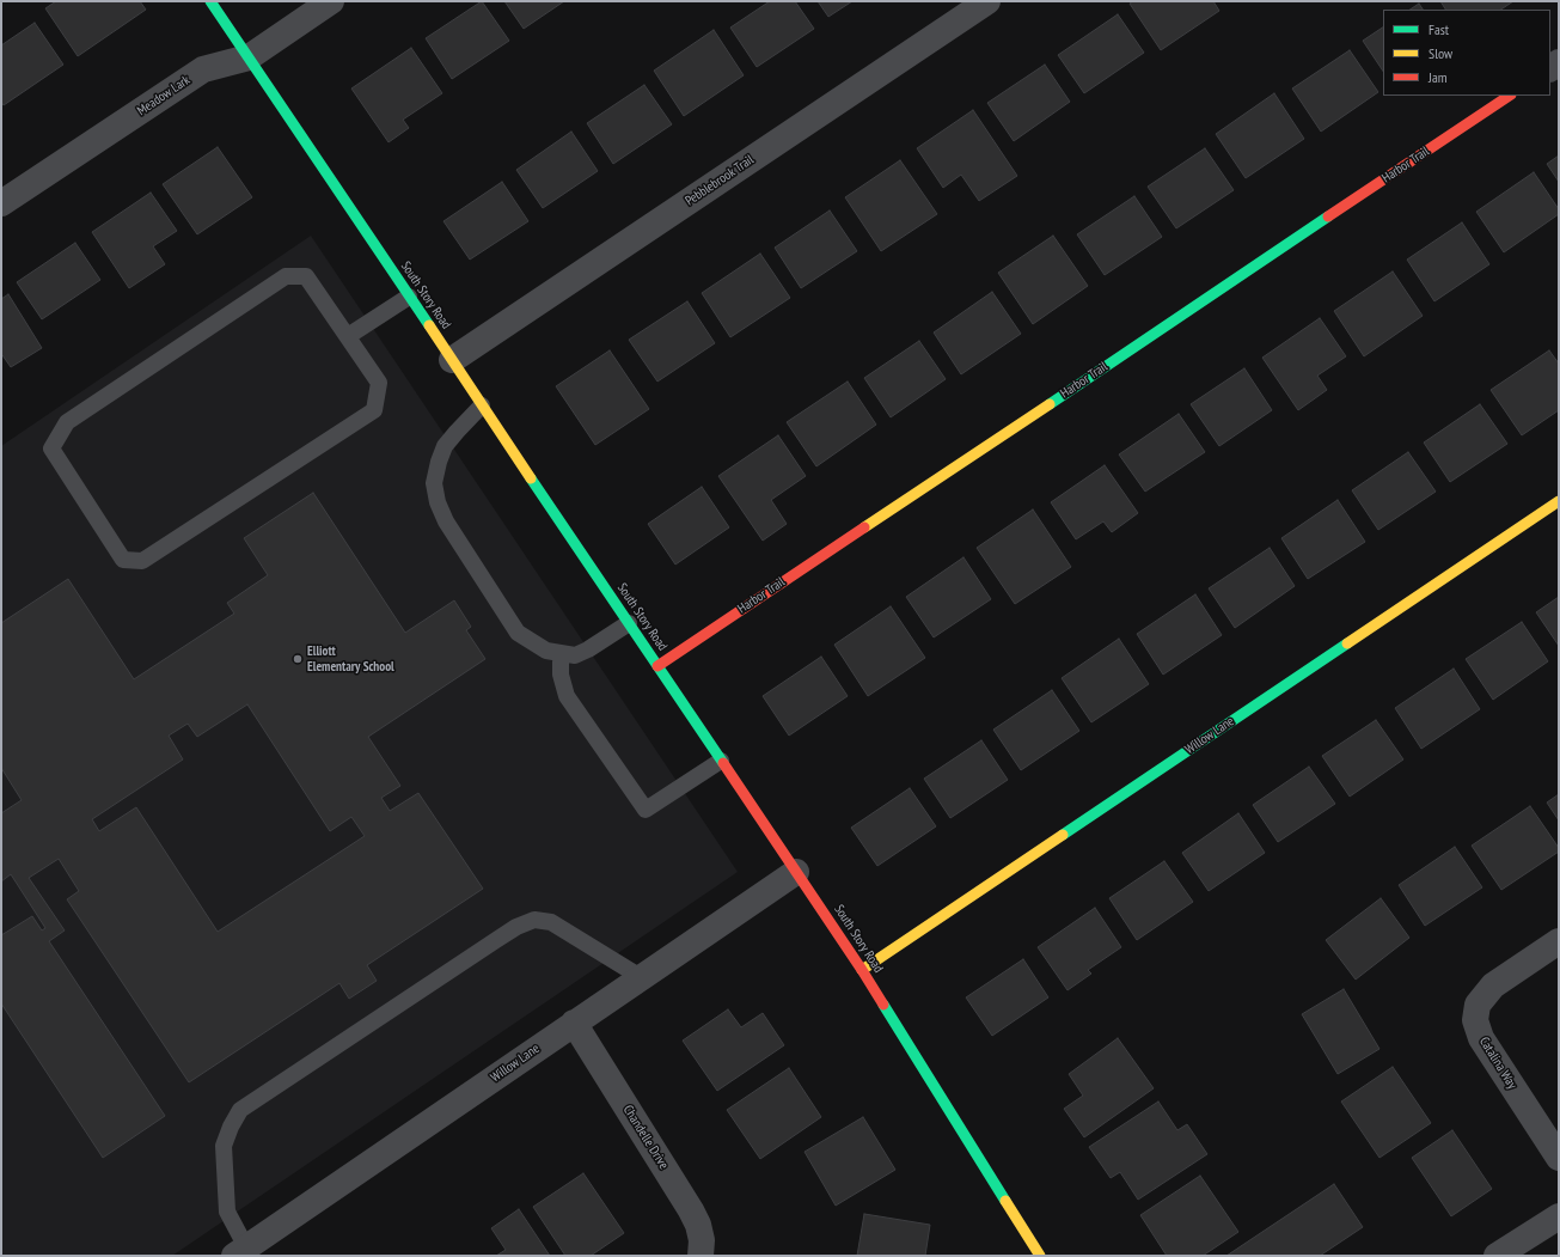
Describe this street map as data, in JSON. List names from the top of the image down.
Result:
{
  "streets": {
    "street": [
      "Meadow Lark",
      "Harbor Trail",
      "Pebblebrook Trail",
      "South Story Road",
      "Willow Lane",
      "Catalina Way",
      "Chandelle Drive"
    ]
  },
  "crossings": [
    ["Meadow Lark", "South Story Road"],
    ["Harbor Trail", "South Story Road"],
    ["Pebblebrook Trail", "South Story Road"],
    ["South Story Road", "Willow Lane"],
    ["Willow Lane", "Chandelle Drive"]
  ],
  "places": ["Elliott Elementary School"],
  "legend": ["Fast", "Slow", "Jam"]
}
